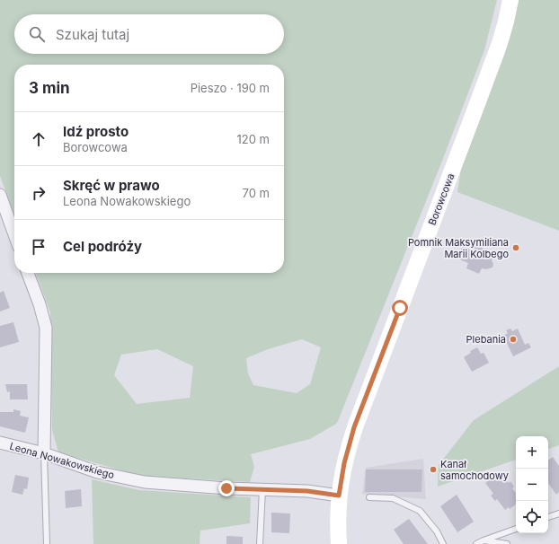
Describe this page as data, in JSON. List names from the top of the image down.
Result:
{
  "streets": {
    "street": ["Borowcowa", "Leona Nowakowskiego"]
  },
  "crossings": [
    ["Borowcowa", "Leona Nowakowskiego"]
  ],
  "places": ["Pomnik Maksymiliana Marii Kolbego", "Plebania", "Kanał samochodowy"],
  "page": {
    "search": "Szukaj tutaj",
    "heading": ["3 min", "Pieszo · 190 m"],
    "list": [
      ["Idź prosto", "Borowcowa", "120 m"],
      ["Skręć w prawo", "Leona Nowakowskiego", "70 m"],
      "Cel podróży"
    ],
    "map_buttons": ["+", "−"]
  }
}
